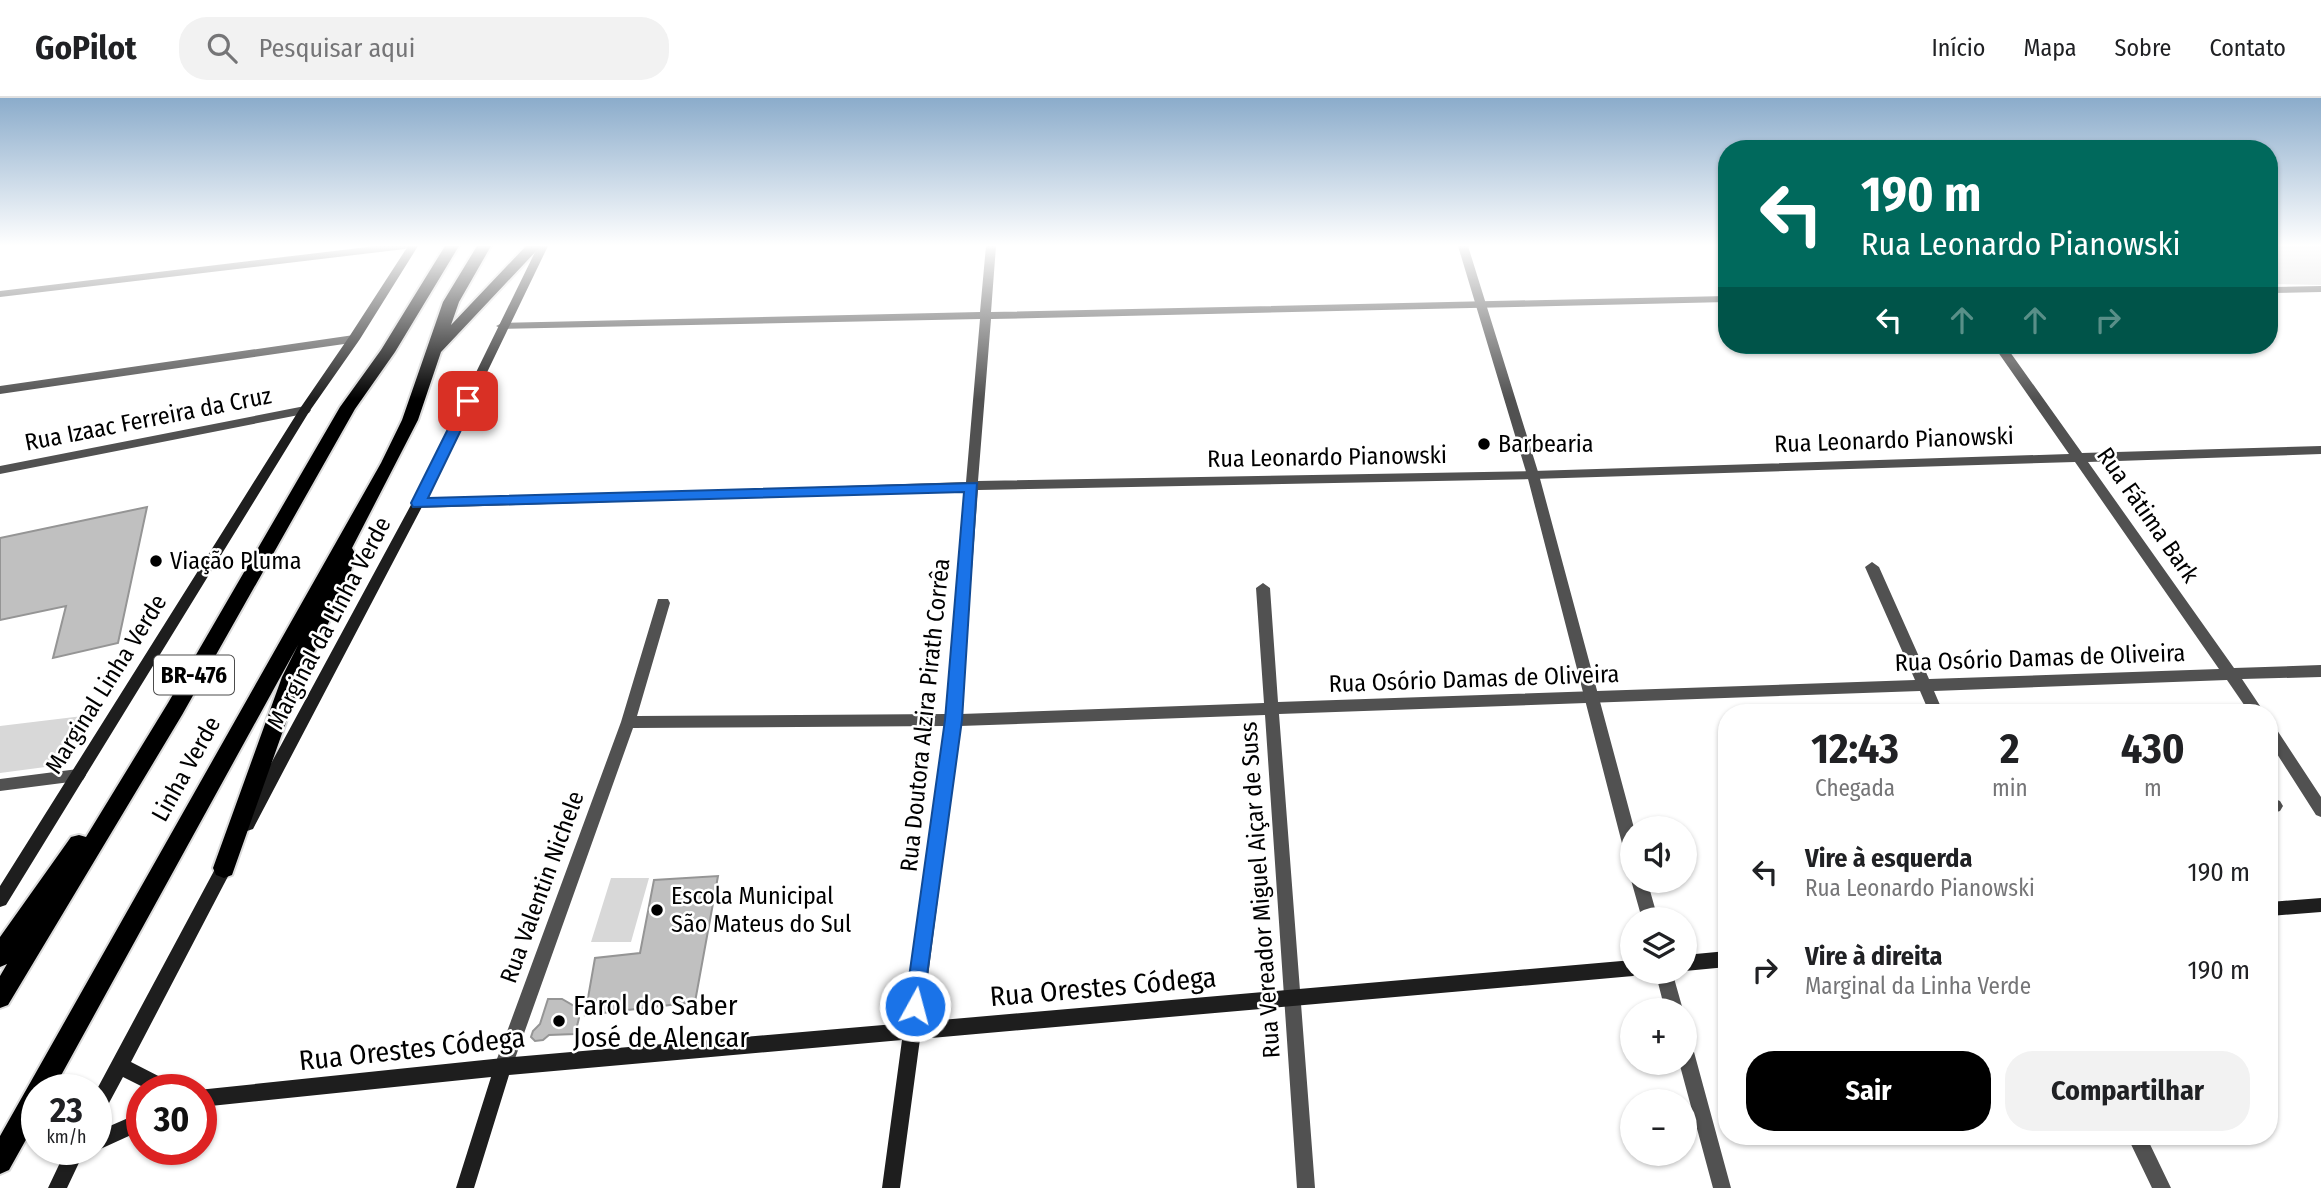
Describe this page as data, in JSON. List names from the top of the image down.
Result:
{
  "streets": {
    "highway": ["BR-476", "Linha Verde"],
    "main road": [
      "Marginal da Linha Verde",
      "Marginal Linha Verde",
      "Rua Doutora Alzira Pirath Corrêa",
      "Rua Valentin Nichele",
      "Rua Orestes Códega"
    ],
    "street": [
      "Rua Izaac Ferreira da Cruz",
      "Rua Leonardo Pianowski",
      "Rua Fátima Bark",
      "Rua Osório Damas de Oliveira",
      "Rua Vereador Miguel Aiçar de Suss"
    ]
  },
  "crossings": [
    ["Rua Izaac Ferreira da Cruz", "Marginal Linha Verde"],
    ["Rua Leonardo Pianowski", "Rua Fátima Bark"],
    ["Rua Leonardo Pianowski", "Marginal da Linha Verde"],
    ["Rua Leonardo Pianowski", "Rua Doutora Alzira Pirath Corrêa"],
    ["Rua Fátima Bark", "Rua Osório Damas de Oliveira"],
    ["Rua Osório Damas de Oliveira", "Rua Doutora Alzira Pirath Corrêa"],
    ["Rua Osório Damas de Oliveira", "Rua Valentin Nichele"],
    ["Rua Osório Damas de Oliveira", "Rua Vereador Miguel Aiçar de Suss"],
    ["Rua Doutora Alzira Pirath Corrêa", "Rua Orestes Códega"],
    ["Rua Valentin Nichele", "Rua Orestes Códega"],
    ["Rua Vereador Miguel Aiçar de Suss", "Rua Orestes Códega"]
  ],
  "places": [
    "Barbearia",
    "Viação Pluma",
    "Escola Municipal São Mateus do Sul",
    "Farol do Saber José de Alencar"
  ],
  "page": {
    "header": "GoPilot",
    "search": "Pesquisar aqui",
    "nav": [
      "Início",
      "Mapa",
      "Sobre",
      "Contato"
    ],
    "turn": ["190 m", "Rua Leonardo Pianowski"],
    "eta": [
      "12:43",
      "Chegada",
      "2",
      "min",
      "430",
      "m"
    ],
    "map_buttons": ["+", "−"],
    "list": [
      {
        "name": "Vire à esquerda",
        "note": "Rua Leonardo Pianowski",
        "value": "190 m"
      },
      {
        "name": "Vire à direita",
        "note": "Marginal da Linha Verde",
        "value": "190 m"
      }
    ],
    "buttons": ["Sair", "Compartilhar"],
    "speed": "23 km/h",
    "limit": "30"
  }
}
